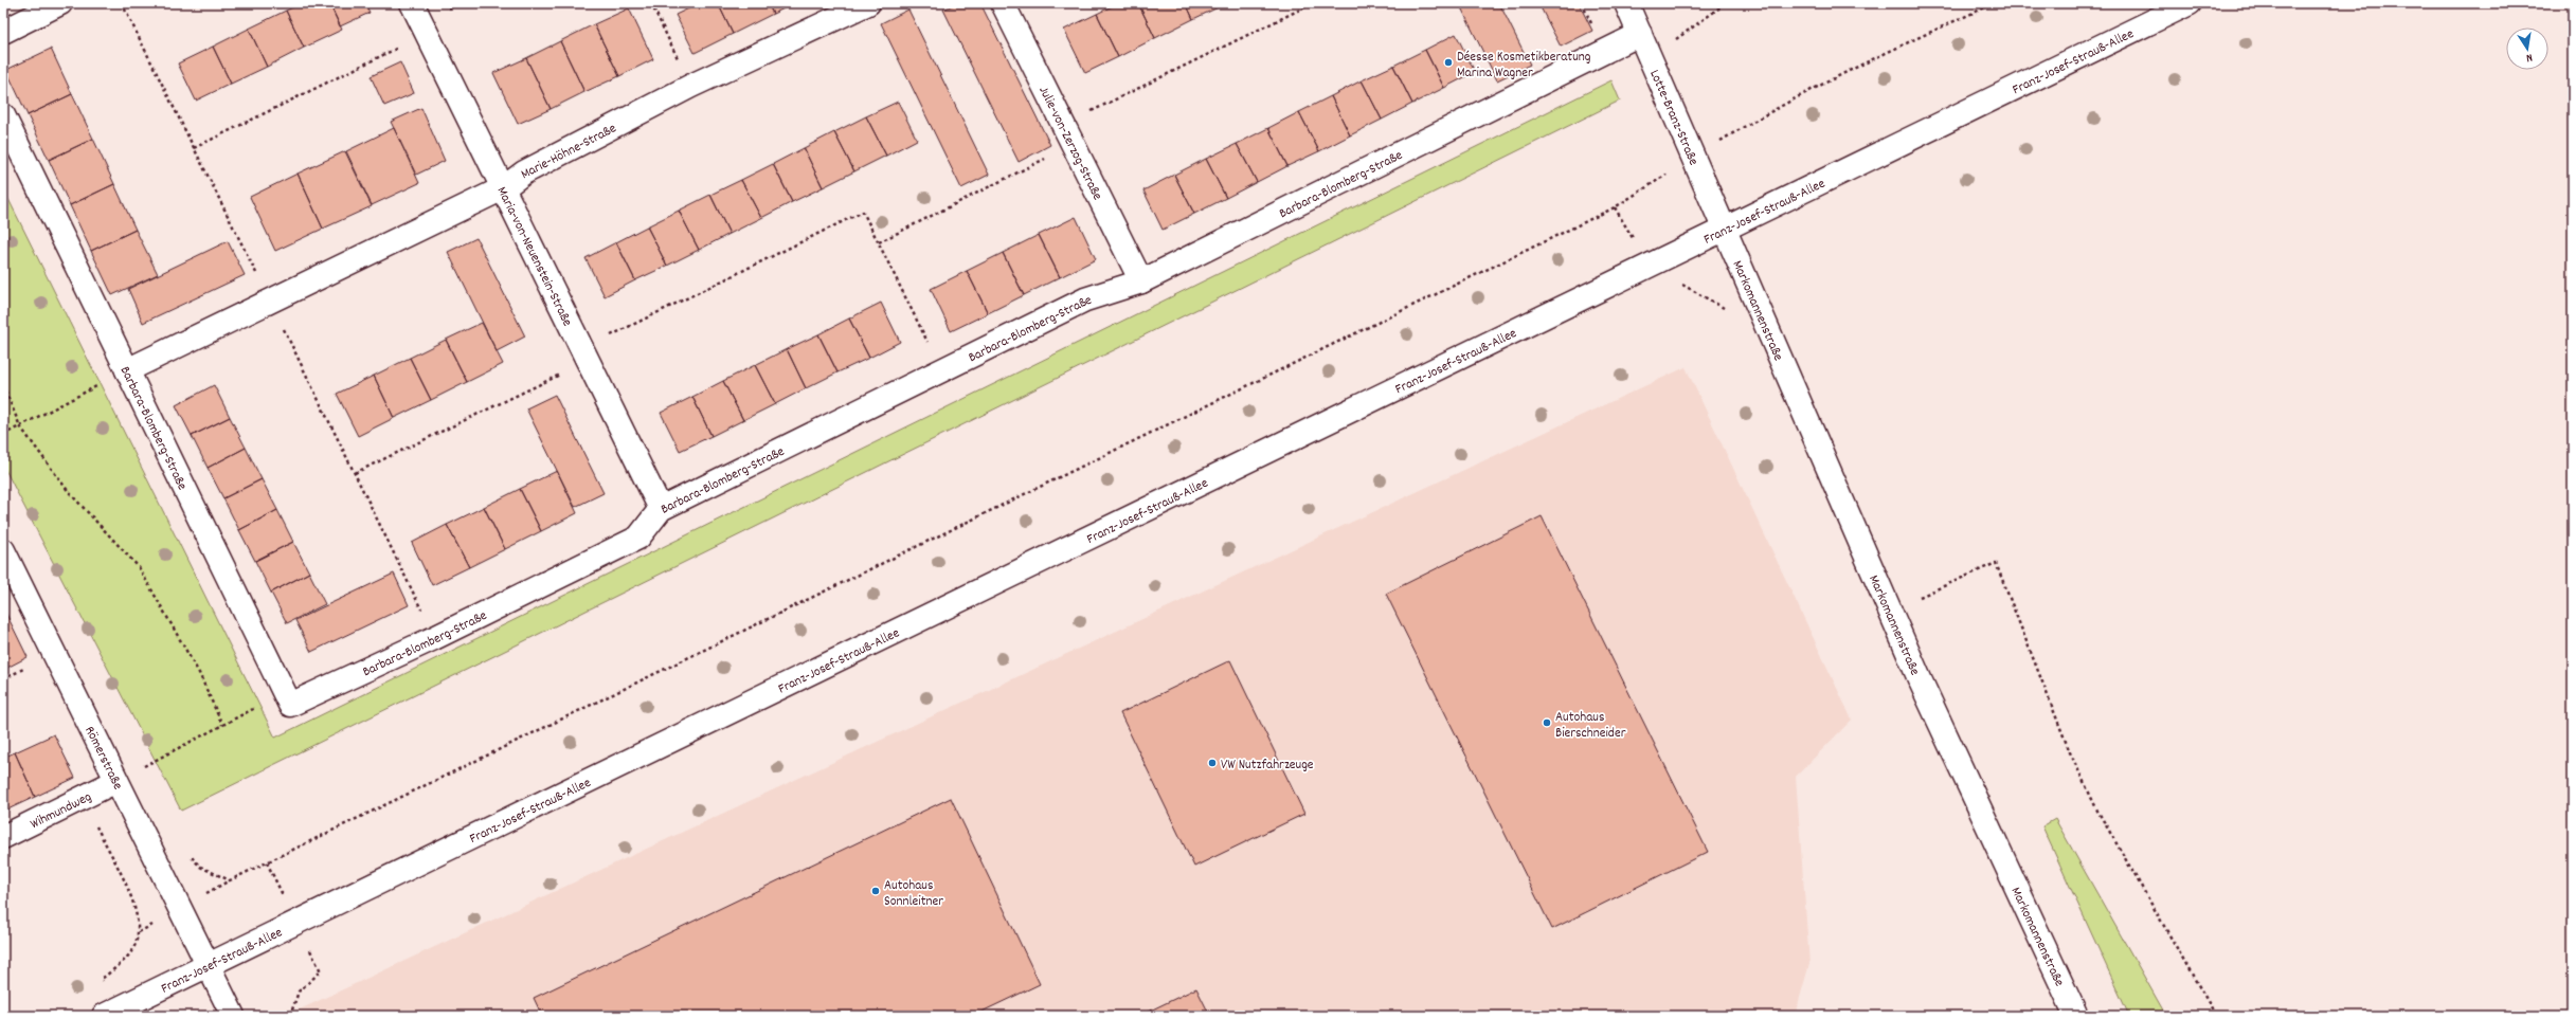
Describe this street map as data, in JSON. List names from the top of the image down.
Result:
{
  "streets": {
    "street": [
      "Franz-Josef-Strauß-Allee",
      "Lotte-Branz-Straße",
      "Julie-von-Zerzog-Straße",
      "Marie-Höhne-Straße",
      "Barbara-Blomberg-Straße",
      "Maria-von-Neuenstein-Straße",
      "Markomannenstraße",
      "Römerstraße",
      "Wihmundweg"
    ]
  },
  "crossings": [
    ["Franz-Josef-Strauß-Allee", "Lotte-Branz-Straße"],
    ["Franz-Josef-Strauß-Allee", "Markomannenstraße"],
    ["Franz-Josef-Strauß-Allee", "Römerstraße"],
    ["Lotte-Branz-Straße", "Barbara-Blomberg-Straße"],
    ["Lotte-Branz-Straße", "Markomannenstraße"],
    ["Julie-von-Zerzog-Straße", "Barbara-Blomberg-Straße"],
    ["Marie-Höhne-Straße", "Barbara-Blomberg-Straße"],
    ["Marie-Höhne-Straße", "Maria-von-Neuenstein-Straße"],
    ["Barbara-Blomberg-Straße", "Maria-von-Neuenstein-Straße"],
    ["Römerstraße", "Wihmundweg"]
  ],
  "places": [
    "Déesse Kosmetikberatung Marina Wagner",
    "Autohaus Bierschneider",
    "VW Nutzfahrzeuge",
    "Autohaus Sonnleitner"
  ],
  "north": "bottom"
}
